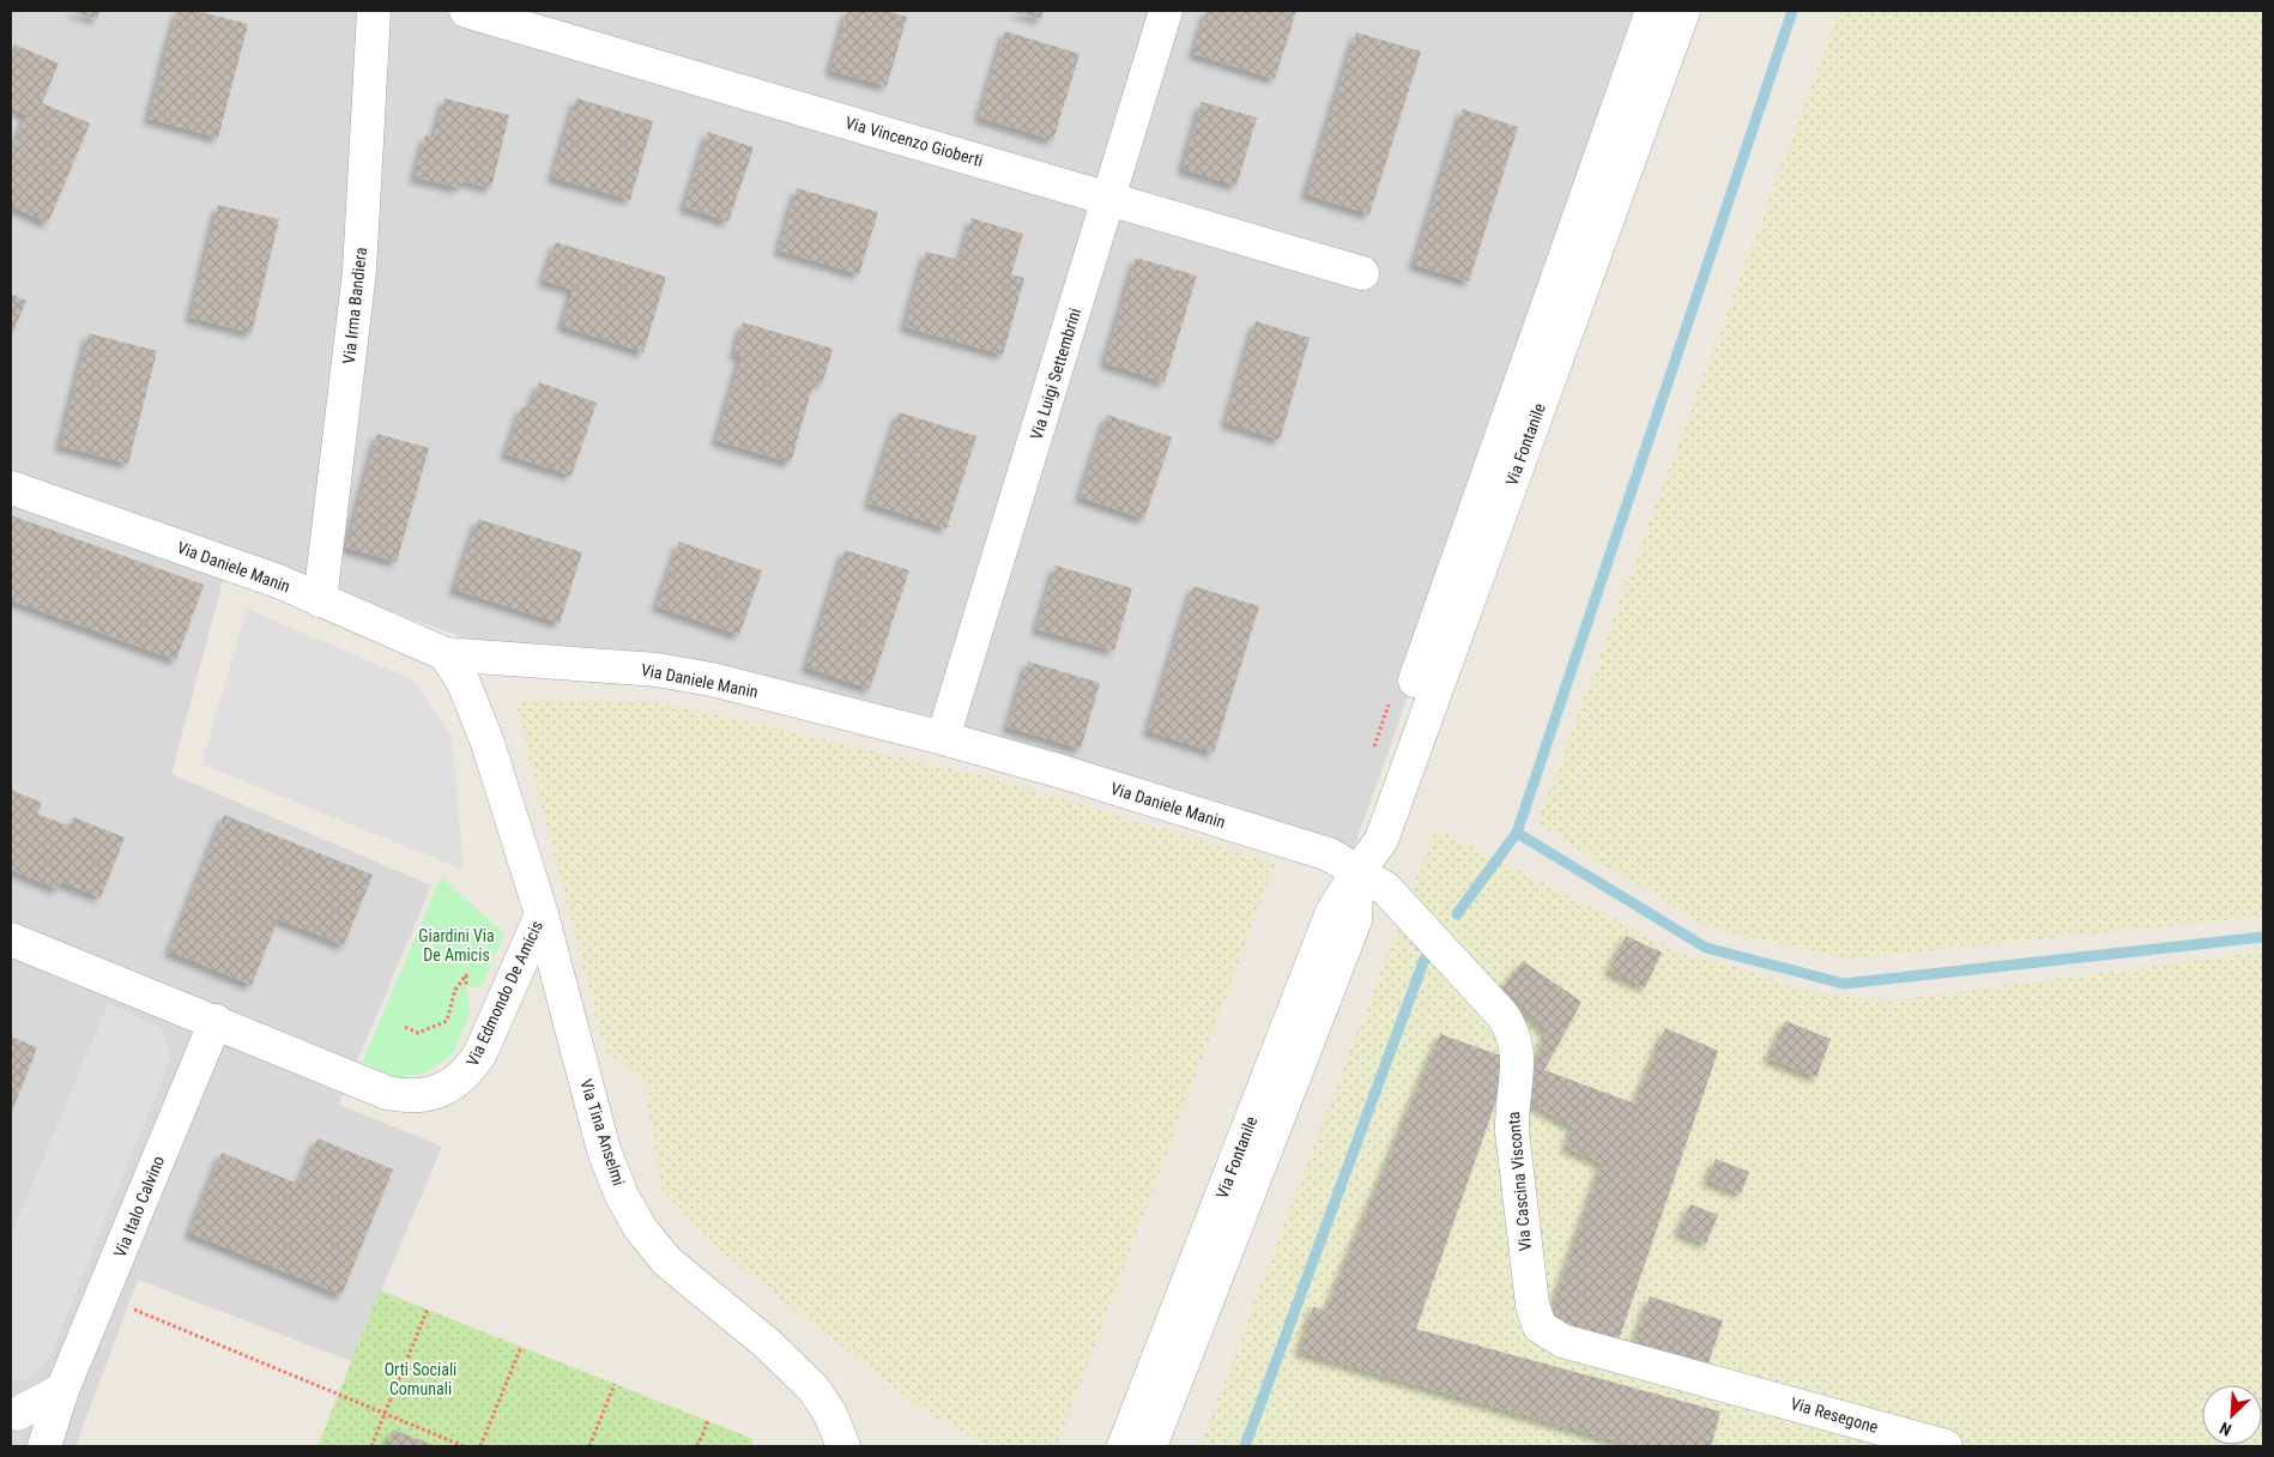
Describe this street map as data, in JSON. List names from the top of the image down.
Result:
{
  "streets": {
    "street": [
      "Via Vincenzo Gioberti",
      "Via Irma Bandiera",
      "Via Luigi Settembrini",
      "Via Fontanile",
      "Via Daniele Manin",
      "Via Edmondo De Amicis",
      "Via Tina Anselmi",
      "Via Cascina Visconta",
      "Via Italo Calvino",
      "Via Resegone"
    ]
  },
  "crossings": [
    ["Via Vincenzo Gioberti", "Via Luigi Settembrini"],
    ["Via Irma Bandiera", "Via Daniele Manin"],
    ["Via Luigi Settembrini", "Via Daniele Manin"],
    ["Via Fontanile", "Via Daniele Manin"],
    ["Via Fontanile", "Via Cascina Visconta"],
    ["Via Daniele Manin", "Via Edmondo De Amicis"],
    ["Via Daniele Manin", "Via Cascina Visconta"],
    ["Via Edmondo De Amicis", "Via Tina Anselmi"],
    ["Via Edmondo De Amicis", "Via Italo Calvino"],
    ["Via Cascina Visconta", "Via Resegone"]
  ],
  "parks": ["Giardini Via De Amicis", "Orti Sociali Comunali"],
  "north": "bottom left"
}
